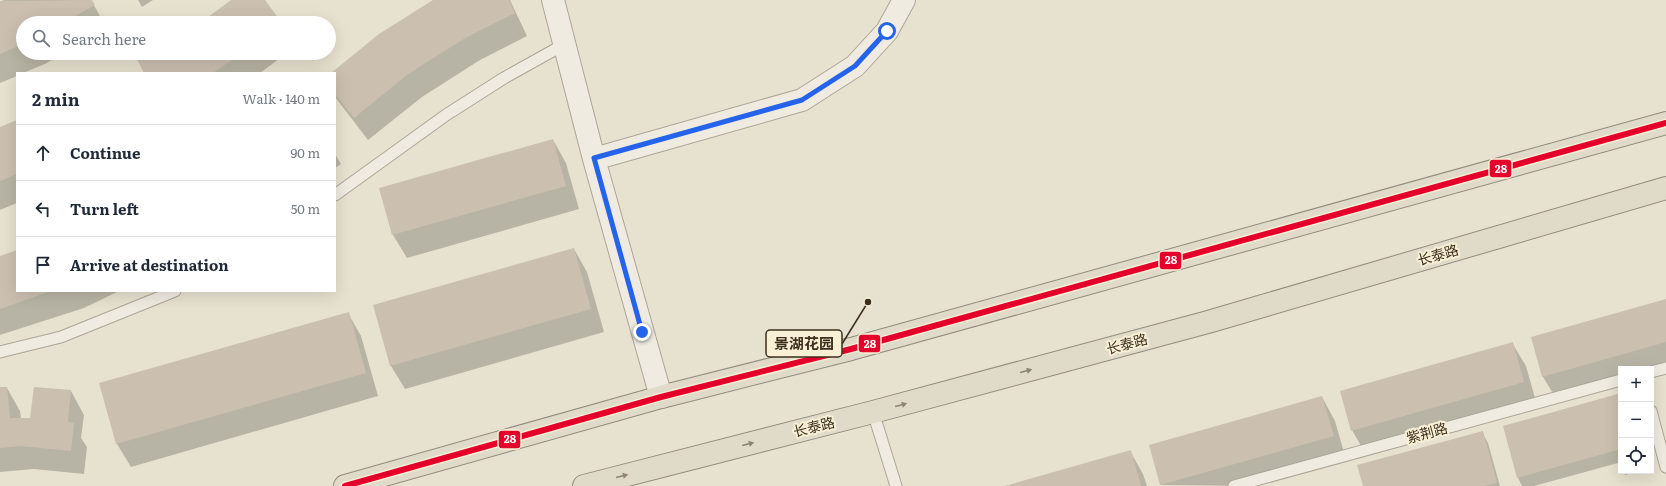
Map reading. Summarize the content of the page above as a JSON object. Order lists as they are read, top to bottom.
{
  "streets": {
    "highway": ["长泰路"],
    "lane": ["紫荆路"]
  },
  "places": ["景湖花园"],
  "lines": ["transit line 28"],
  "page": {
    "search": "Search here",
    "heading": ["2 min", "Walk · 140 m"],
    "list": [
      ["Continue", "90 m"],
      ["Turn left", "50 m"],
      "Arrive at destination"
    ],
    "map_buttons": ["+", "−"]
  }
}
